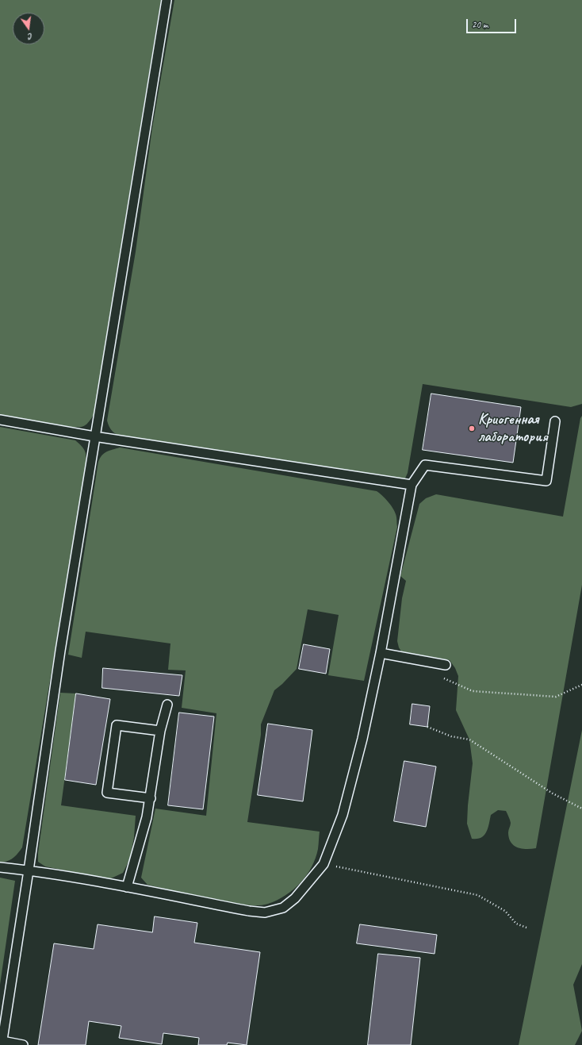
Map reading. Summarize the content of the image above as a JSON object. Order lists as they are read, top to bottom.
{
  "places": ["Криогенная лаборатория"],
  "scale_bar": "20 m",
  "north": "bottom"
}
